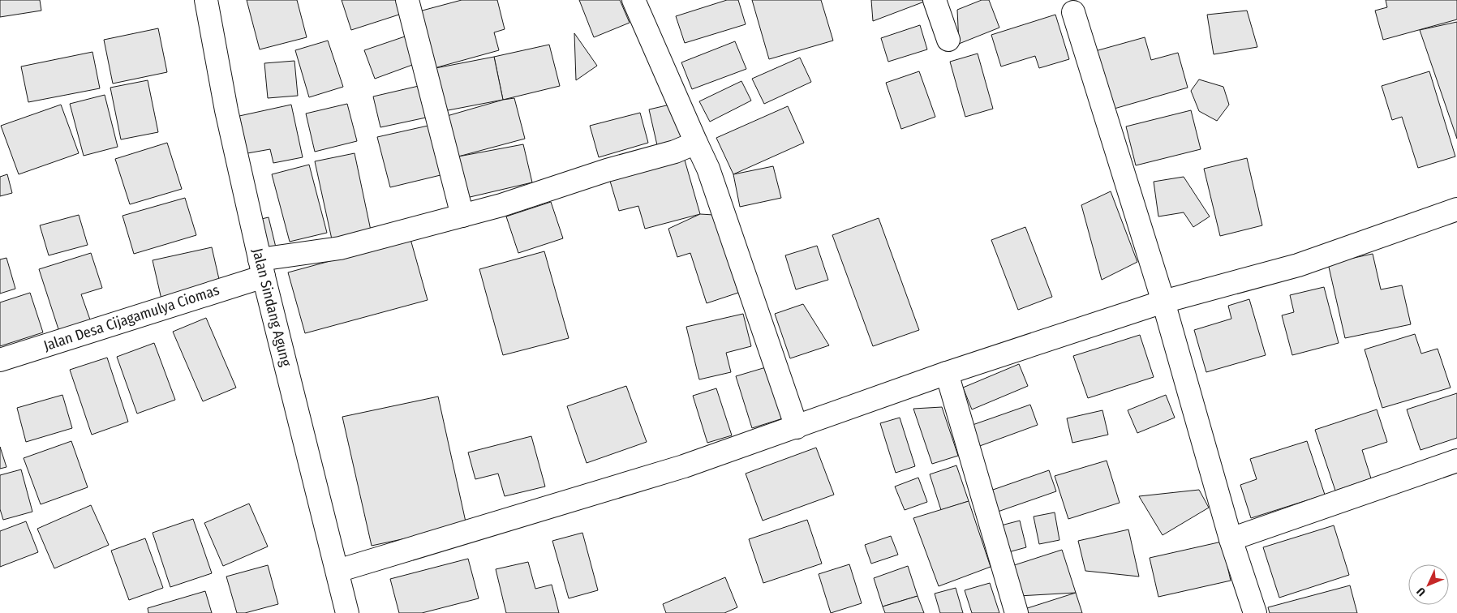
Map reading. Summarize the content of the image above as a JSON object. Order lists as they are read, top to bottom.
{
  "streets": {
    "street": ["Jalan Sindang Agung", "Jalan Desa Cijagamulya Ciomas"]
  },
  "crossings": [
    ["Jalan Sindang Agung", "Jalan Desa Cijagamulya Ciomas"]
  ],
  "north": "bottom left"
}
